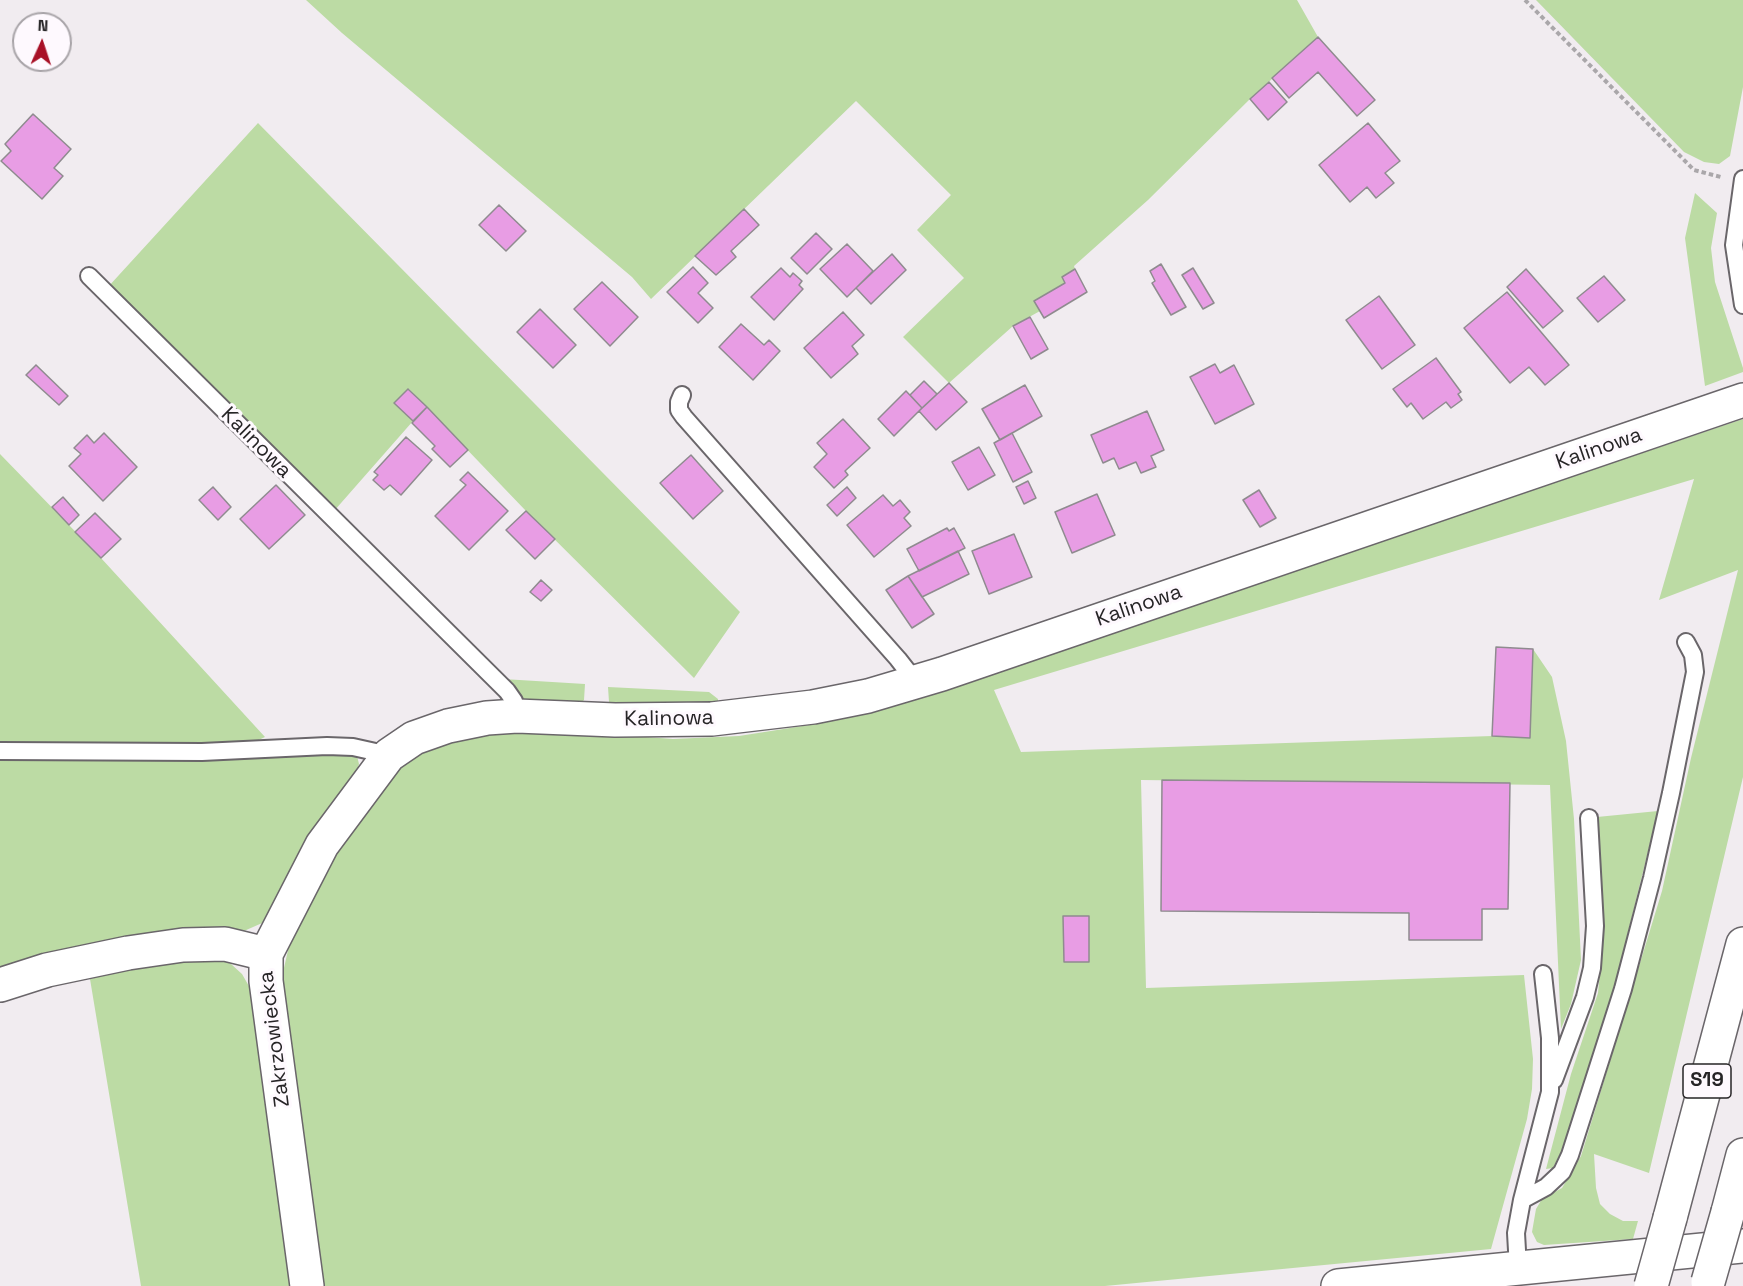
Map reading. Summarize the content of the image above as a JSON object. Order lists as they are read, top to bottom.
{
  "streets": {
    "main road": ["Kalinowa", "Zakrzowiecka", "S19"]
  },
  "crossings": [
    ["Kalinowa", "Zakrzowiecka"]
  ],
  "north": "top"
}
